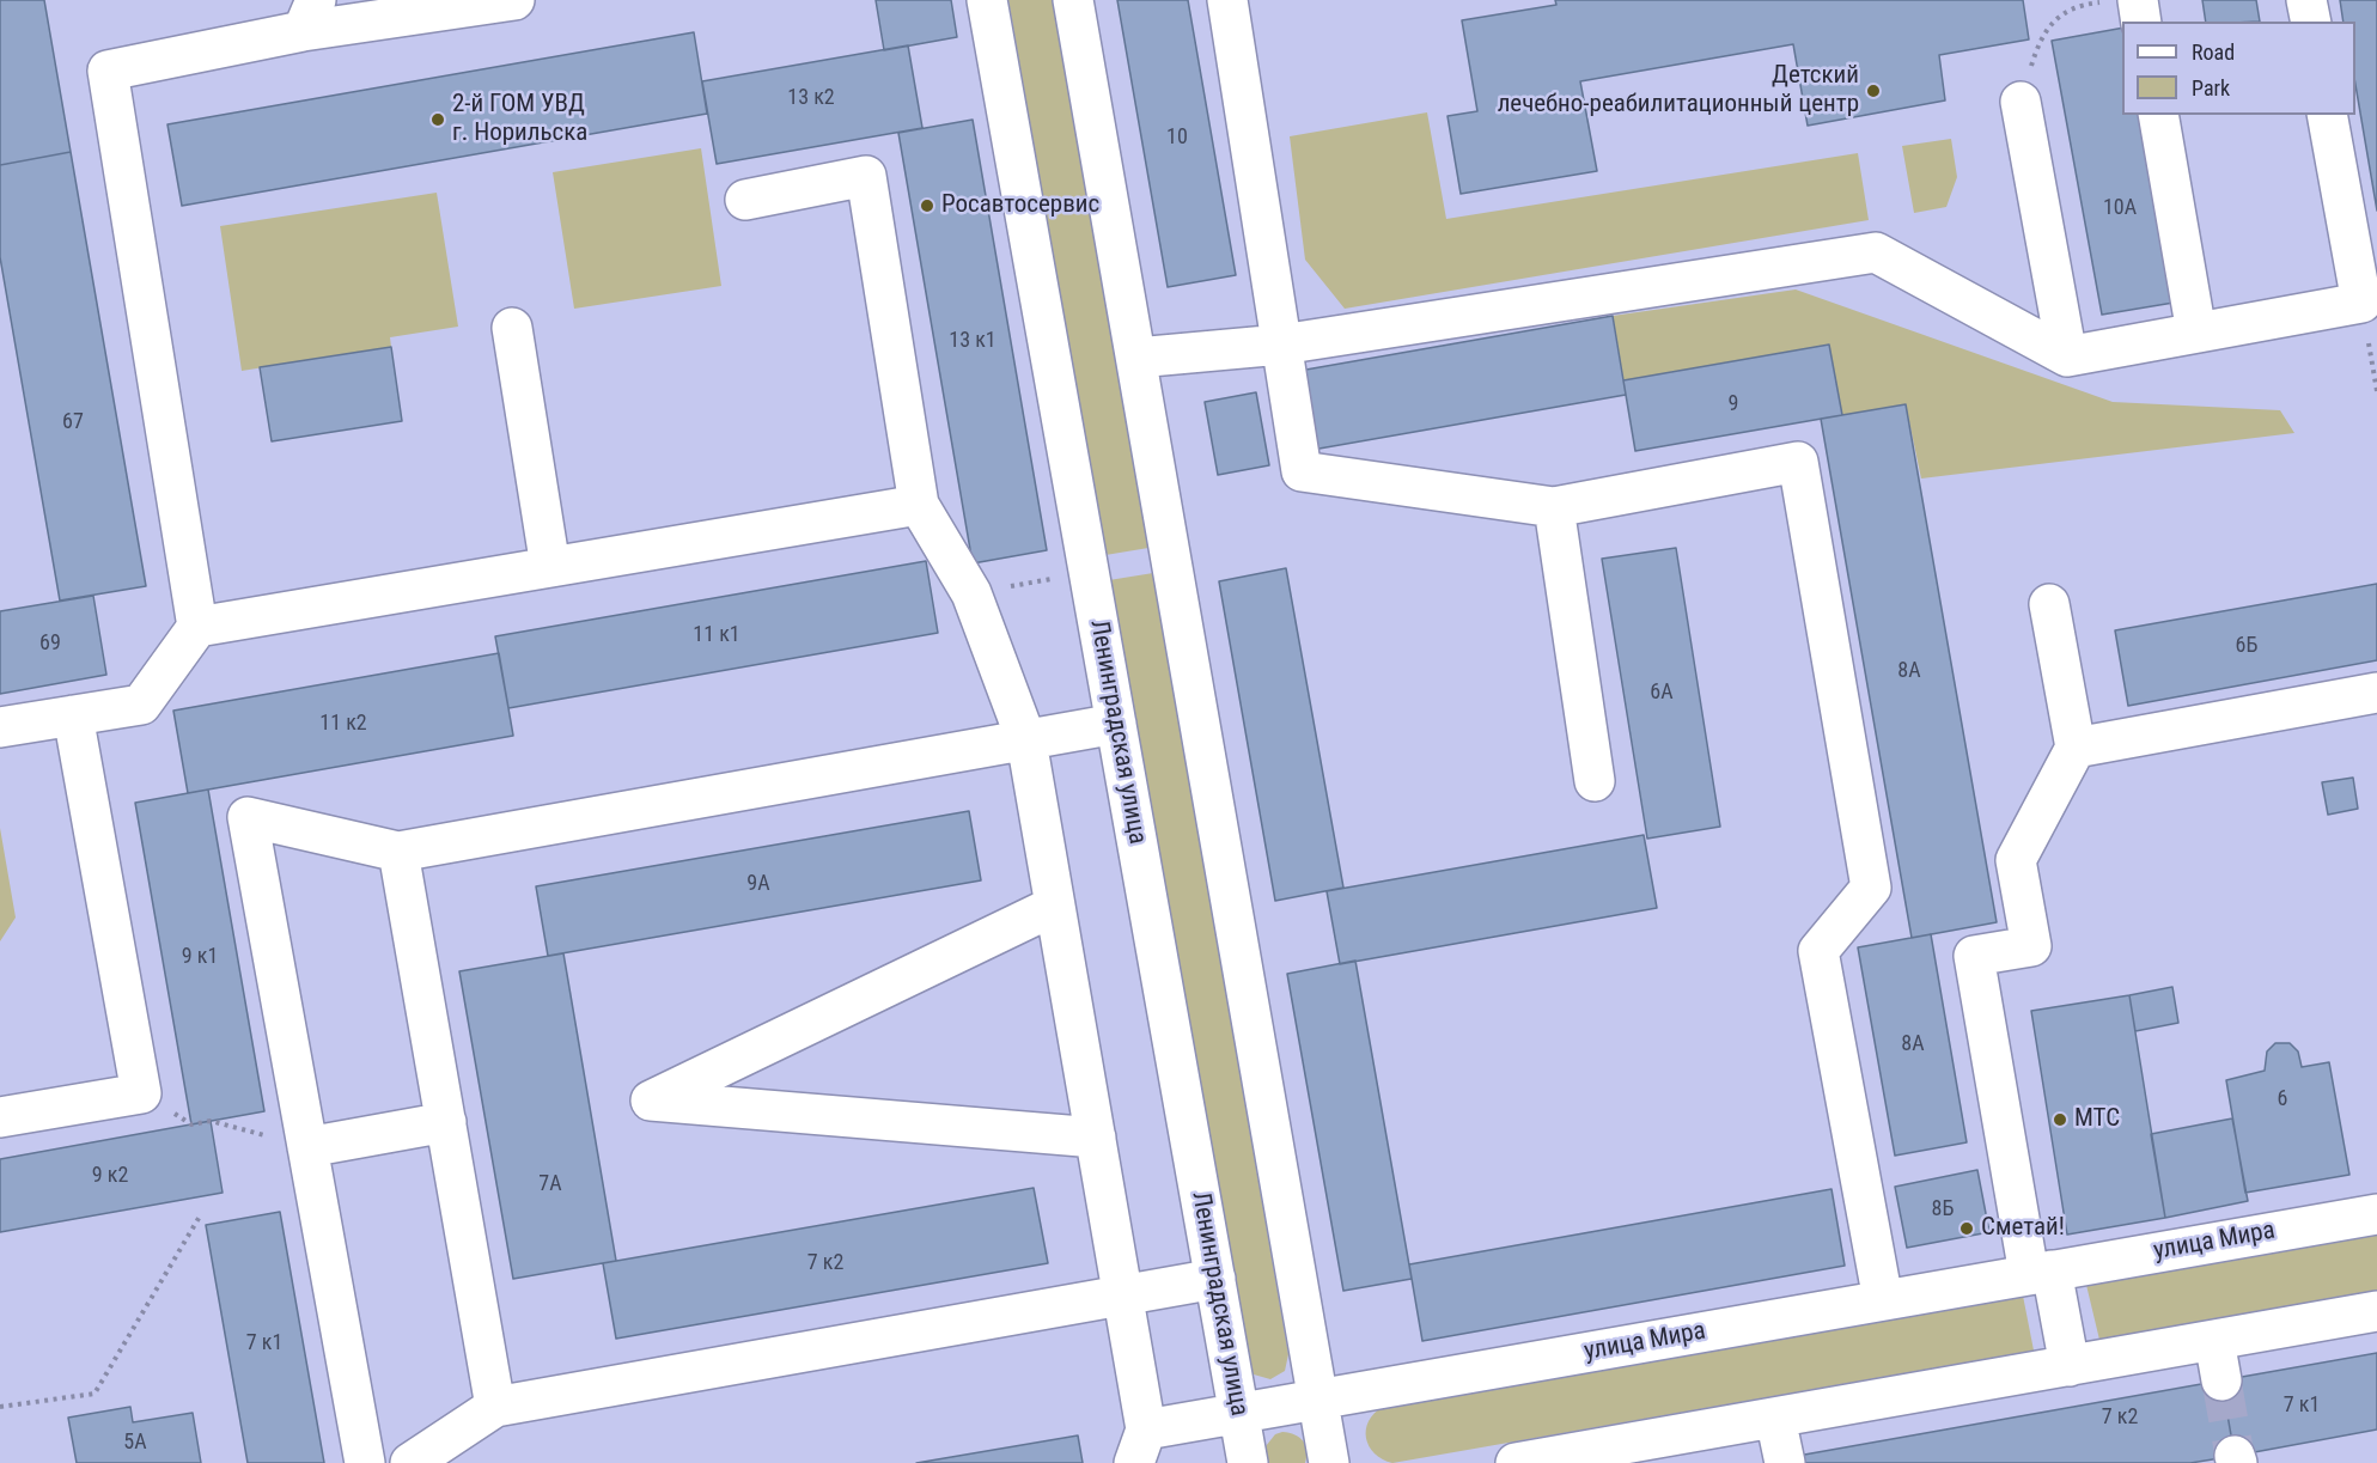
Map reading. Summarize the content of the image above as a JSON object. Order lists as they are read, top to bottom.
{
  "streets": {
    "street": ["Ленинградская улица", "улица Мира"]
  },
  "crossings": [
    ["Ленинградская улица", "улица Мира"]
  ],
  "places": [
    "Детский лечебно-реабилитационный центр",
    "2-й ГОМ УВД г. Норильска",
    "Росавтосервис",
    "МТС",
    "Сметай!"
  ],
  "house_numbers": [
    "13 к2",
    "10",
    "10А",
    "13 к1",
    "9",
    "67",
    "11 к1",
    "69",
    "6Б",
    "8А",
    "6А",
    "11 к2",
    "9А",
    "9 к1",
    "8А",
    "6",
    "9 к2",
    "7А",
    "8Б",
    "7 к2",
    "7 к1",
    "7 к1",
    "7 к2",
    "5А"
  ],
  "legend": ["Road", "Park"]
}
